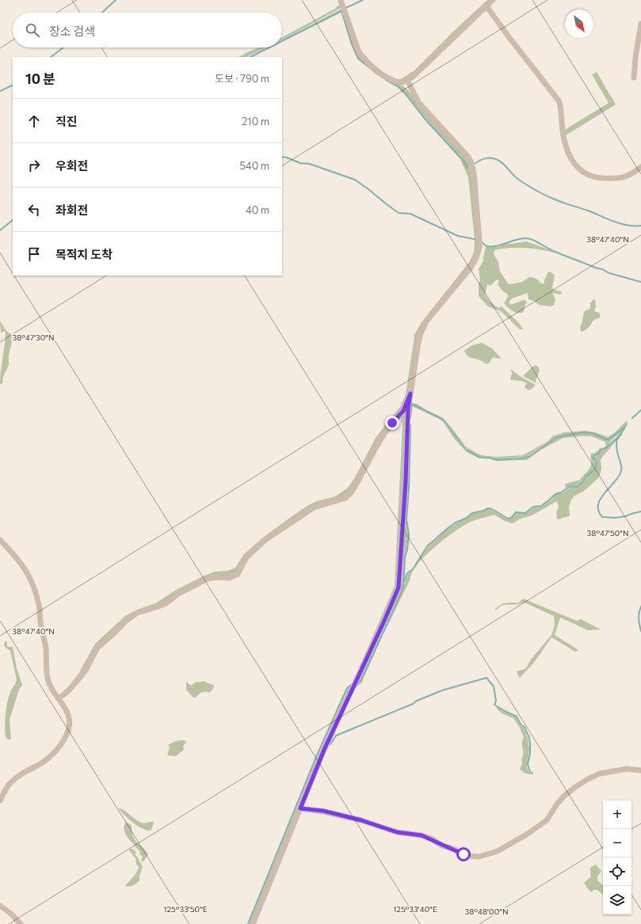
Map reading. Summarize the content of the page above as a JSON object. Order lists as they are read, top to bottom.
{
  "north": "bottom right",
  "page": {
    "search": "장소 검색",
    "heading": ["10 분", "도보 · 790 m"],
    "list": [
      ["직진", "210 m"],
      ["우회전", "540 m"],
      ["좌회전", "40 m"],
      "목적지 도착"
    ],
    "map_buttons": ["+", "−"]
  },
  "coordinates": [
    "38°47'40\"N",
    "38°47'30\"N",
    "38°47'50\"N",
    "125°33'50\"E",
    "125°33'40\"E",
    "38°48'00\"N"
  ]
}
